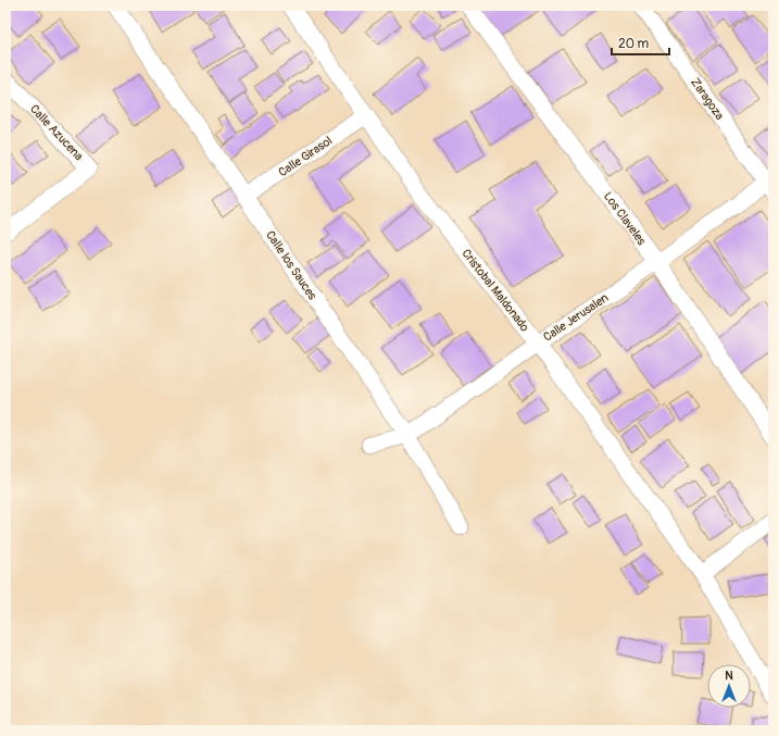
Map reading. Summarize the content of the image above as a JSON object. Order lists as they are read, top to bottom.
{
  "streets": {
    "street": [
      "Zaragoza",
      "Calle Azucena",
      "Calle Girasol",
      "Los Claveles",
      "Calle los Sauces",
      "Cristobal Maldonado",
      "Calle Jerusalen"
    ]
  },
  "crossings": [
    ["Zaragoza", "Calle Jerusalen"],
    ["Calle Girasol", "Calle los Sauces"],
    ["Calle Girasol", "Cristobal Maldonado"],
    ["Los Claveles", "Calle Jerusalen"],
    ["Calle los Sauces", "Calle Jerusalen"],
    ["Cristobal Maldonado", "Calle Jerusalen"]
  ],
  "scale_bar": "20 m",
  "north": "top"
}
